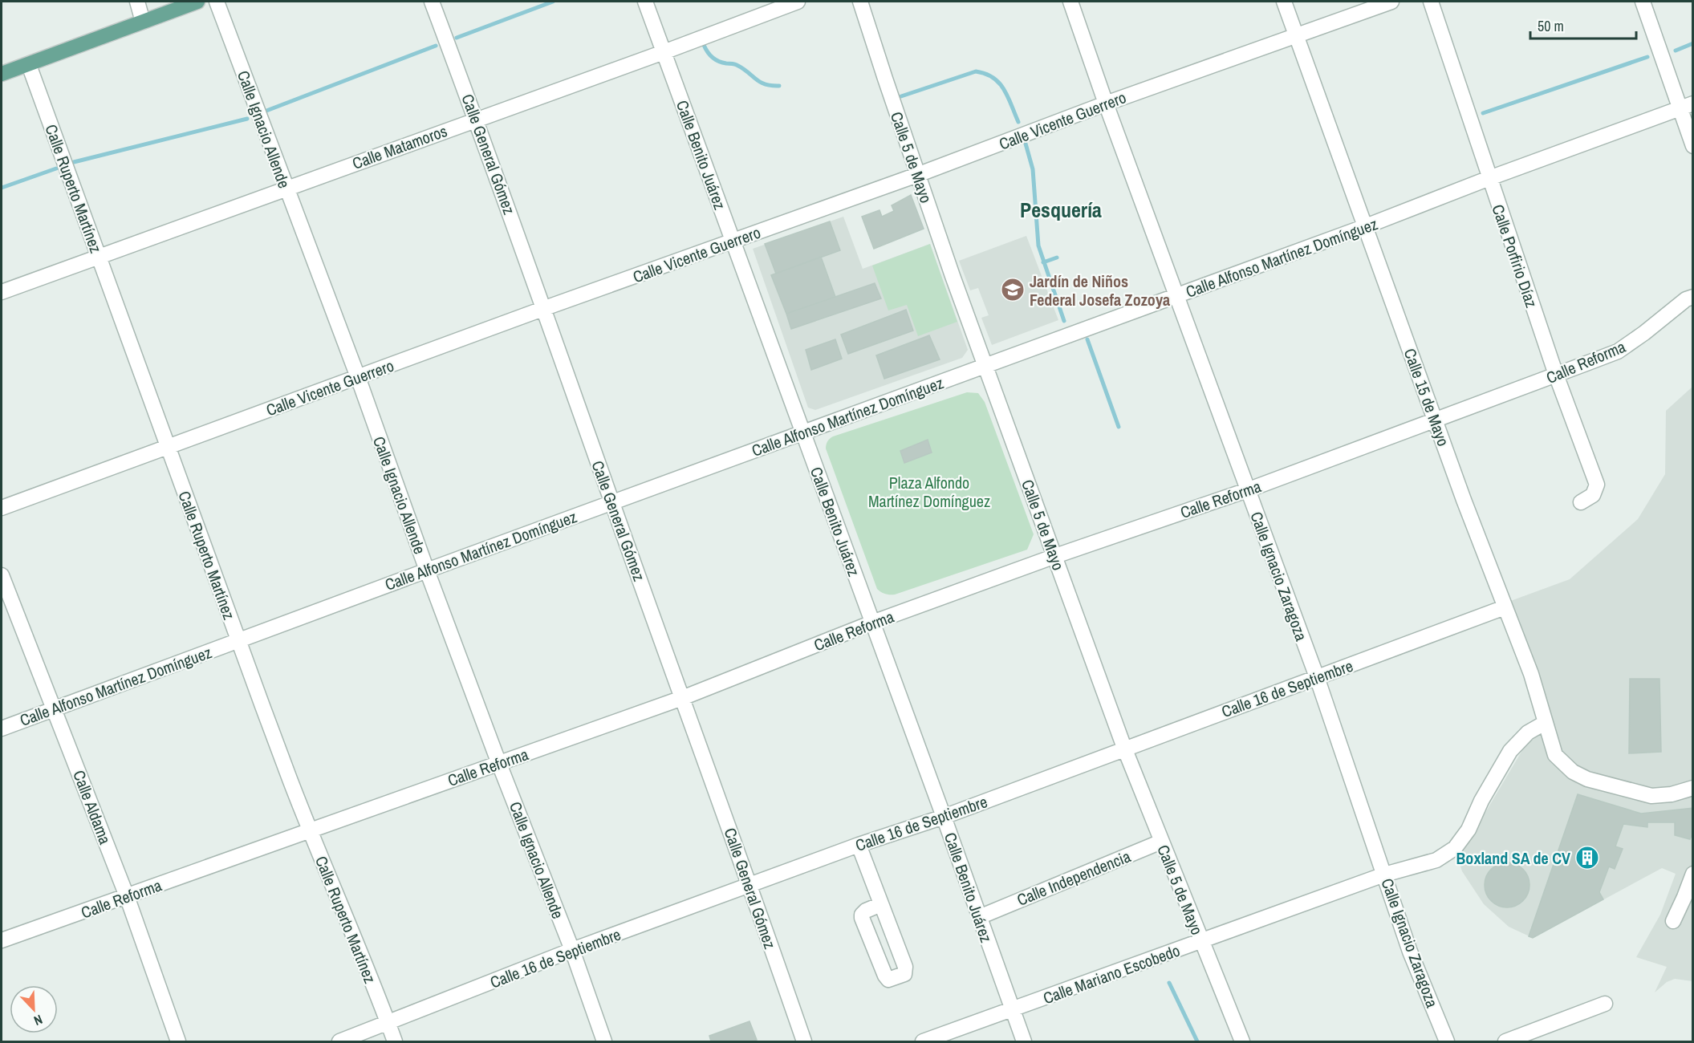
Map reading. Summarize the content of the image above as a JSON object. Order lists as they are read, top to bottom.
{
  "streets": {
    "street": [
      "Calle Vicente Guerrero",
      "Calle Ignacio Allende",
      "Calle Matamoros",
      "Calle General Gómez",
      "Calle Benito Juárez",
      "Calle 5 de Mayo",
      "Calle Ruperto Martínez",
      "Calle Porfirio Díaz",
      "Calle Alfonso Martínez Domínguez",
      "Calle Reforma",
      "Calle 15 de Mayo",
      "Calle Ignacio Zaragoza",
      "Calle 16 de Septiembre",
      "Calle Aldama",
      "Calle Independencia",
      "Calle Mariano Escobedo"
    ]
  },
  "crossings": [
    ["Calle Vicente Guerrero", "Calle Ignacio Allende"],
    ["Calle Vicente Guerrero", "Calle General Gómez"],
    ["Calle Vicente Guerrero", "Calle Benito Juárez"],
    ["Calle Vicente Guerrero", "Calle 5 de Mayo"],
    ["Calle Vicente Guerrero", "Calle Ruperto Martínez"],
    ["Calle Vicente Guerrero", "Calle 15 de Mayo"],
    ["Calle Vicente Guerrero", "Calle Ignacio Zaragoza"],
    ["Calle Ignacio Allende", "Calle Matamoros"],
    ["Calle Ignacio Allende", "Calle Alfonso Martínez Domínguez"],
    ["Calle Ignacio Allende", "Calle Reforma"],
    ["Calle Ignacio Allende", "Calle 16 de Septiembre"],
    ["Calle Matamoros", "Calle General Gómez"],
    ["Calle Matamoros", "Calle Benito Juárez"],
    ["Calle Matamoros", "Calle Ruperto Martínez"],
    ["Calle General Gómez", "Calle Alfonso Martínez Domínguez"],
    ["Calle General Gómez", "Calle Reforma"],
    ["Calle General Gómez", "Calle 16 de Septiembre"],
    ["Calle Benito Juárez", "Calle Alfonso Martínez Domínguez"],
    ["Calle Benito Juárez", "Calle Reforma"],
    ["Calle Benito Juárez", "Calle 16 de Septiembre"],
    ["Calle Benito Juárez", "Calle Mariano Escobedo"],
    ["Calle 5 de Mayo", "Calle Alfonso Martínez Domínguez"],
    ["Calle 5 de Mayo", "Calle Reforma"],
    ["Calle 5 de Mayo", "Calle 16 de Septiembre"],
    ["Calle 5 de Mayo", "Calle Independencia"],
    ["Calle 5 de Mayo", "Calle Mariano Escobedo"],
    ["Calle Ruperto Martínez", "Calle Alfonso Martínez Domínguez"],
    ["Calle Ruperto Martínez", "Calle Reforma"],
    ["Calle Ruperto Martínez", "Calle 16 de Septiembre"],
    ["Calle Porfirio Díaz", "Calle Alfonso Martínez Domínguez"],
    ["Calle Porfirio Díaz", "Calle Reforma"],
    ["Calle Alfonso Martínez Domínguez", "Calle 15 de Mayo"],
    ["Calle Alfonso Martínez Domínguez", "Calle Ignacio Zaragoza"],
    ["Calle Alfonso Martínez Domínguez", "Calle Aldama"],
    ["Calle Reforma", "Calle 15 de Mayo"],
    ["Calle Reforma", "Calle Ignacio Zaragoza"],
    ["Calle Reforma", "Calle Aldama"],
    ["Calle 15 de Mayo", "Calle 16 de Septiembre"],
    ["Calle 15 de Mayo", "Calle Mariano Escobedo"],
    ["Calle Ignacio Zaragoza", "Calle 16 de Septiembre"],
    ["Calle Ignacio Zaragoza", "Calle Mariano Escobedo"]
  ],
  "districts": ["Pesquería"],
  "parks": ["Plaza Alfondo Martínez Domínguez"],
  "places": {
    "school or university": ["Jardín de Niños Federal Josefa Zozoya"],
    "building": ["Boxland SA de CV"]
  },
  "scale_bar": "50 m",
  "north": "bottom right"
}
